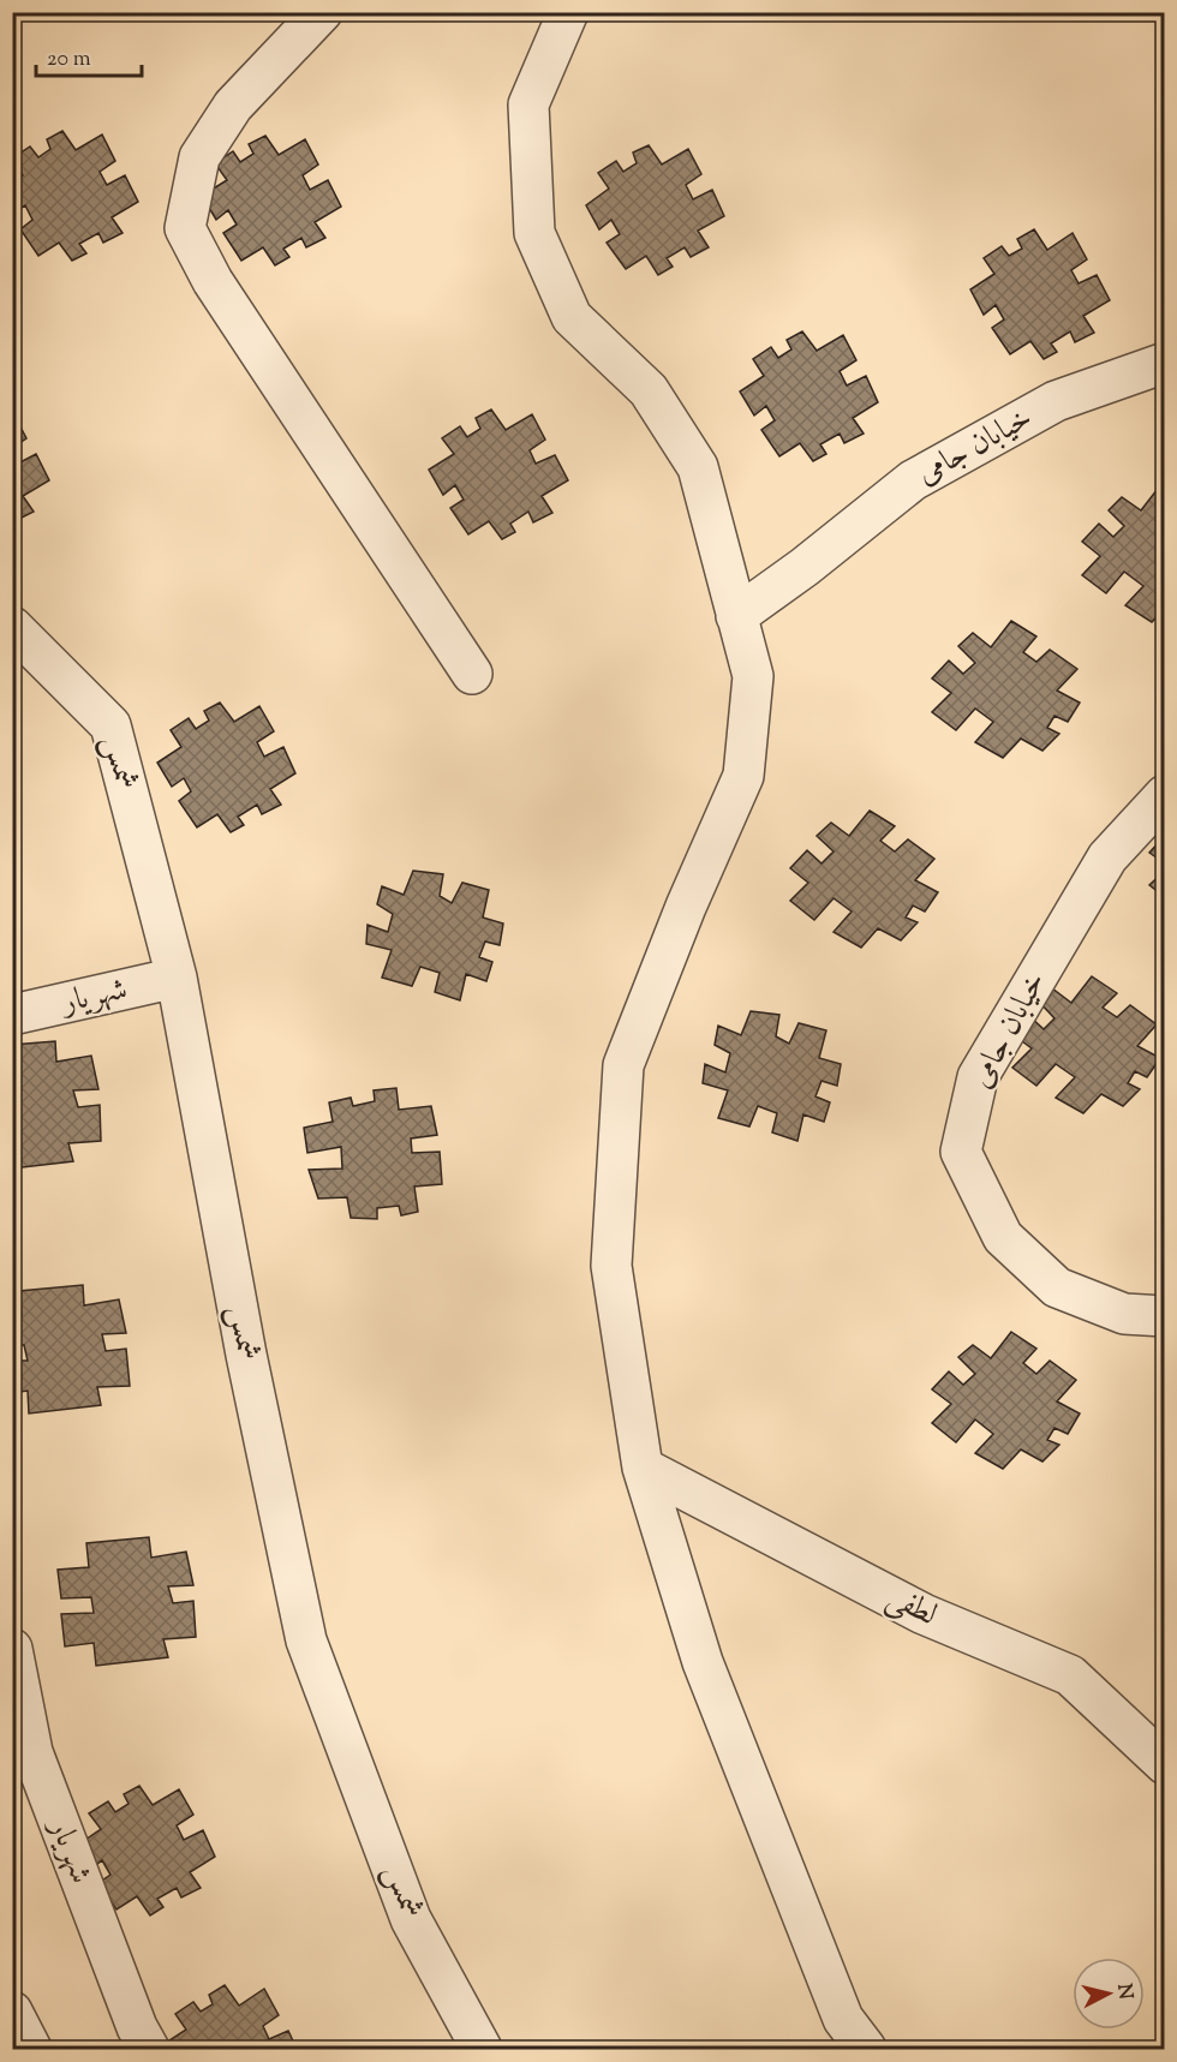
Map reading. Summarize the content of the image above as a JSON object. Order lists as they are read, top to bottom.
{
  "streets": {
    "street": [
      "خیابان جامی",
      "شمس",
      "شهریار",
      "لطفی"
    ]
  },
  "crossings": [
    ["شمس", "شهریار"]
  ],
  "scale_bar": "20 m",
  "north": "right"
}
